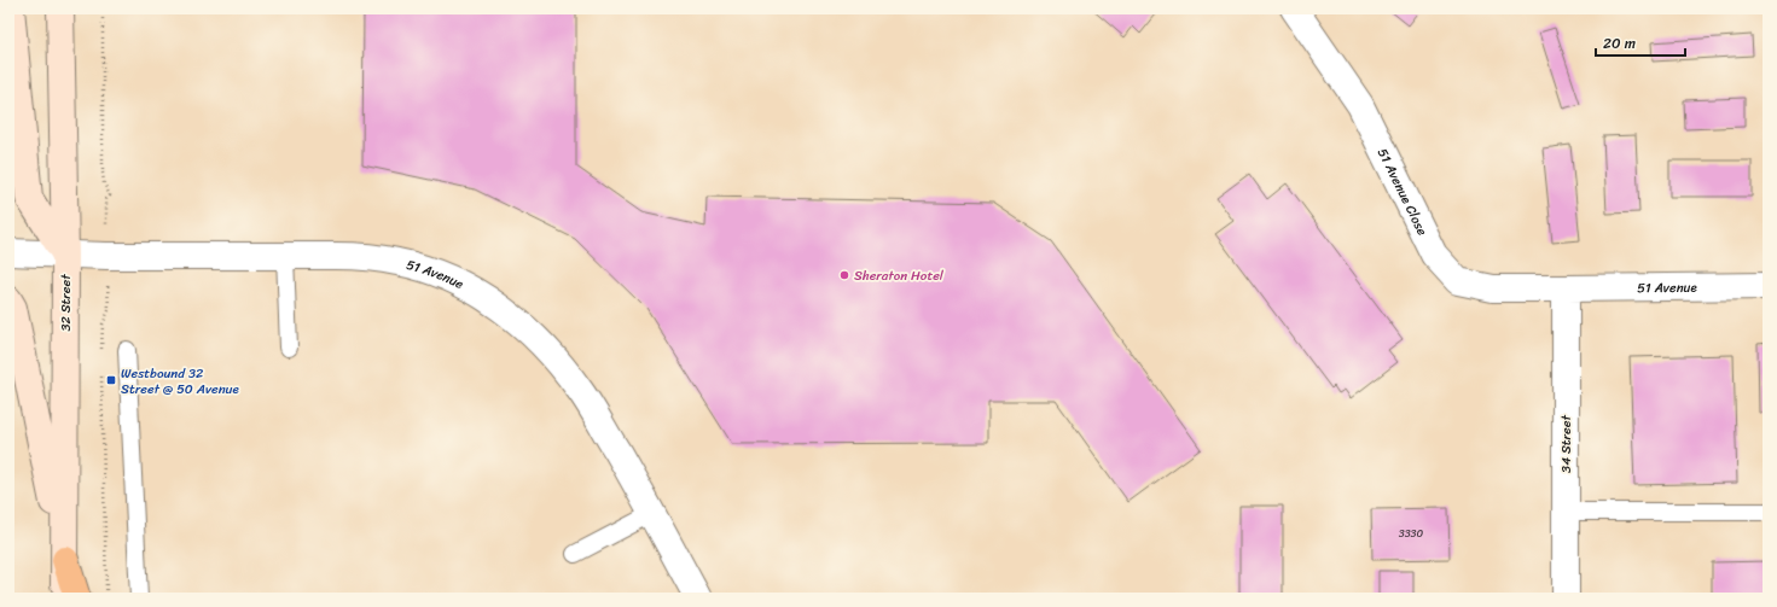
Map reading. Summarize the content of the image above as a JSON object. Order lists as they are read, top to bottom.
{
  "streets": {
    "main road": ["32 Street"],
    "street": ["51 Avenue Close", "51 Avenue", "34 Street"]
  },
  "crossings": [
    ["51 Avenue Close", "51 Avenue"],
    ["51 Avenue Close", "34 Street"],
    ["51 Avenue", "32 Street"],
    ["51 Avenue", "34 Street"]
  ],
  "places": {
    "other": ["Sheraton Hotel"],
    "transit": ["Westbound 32 Street @ 50 Avenue"]
  },
  "house_numbers": ["3330"],
  "scale_bar": "20 m"
}
